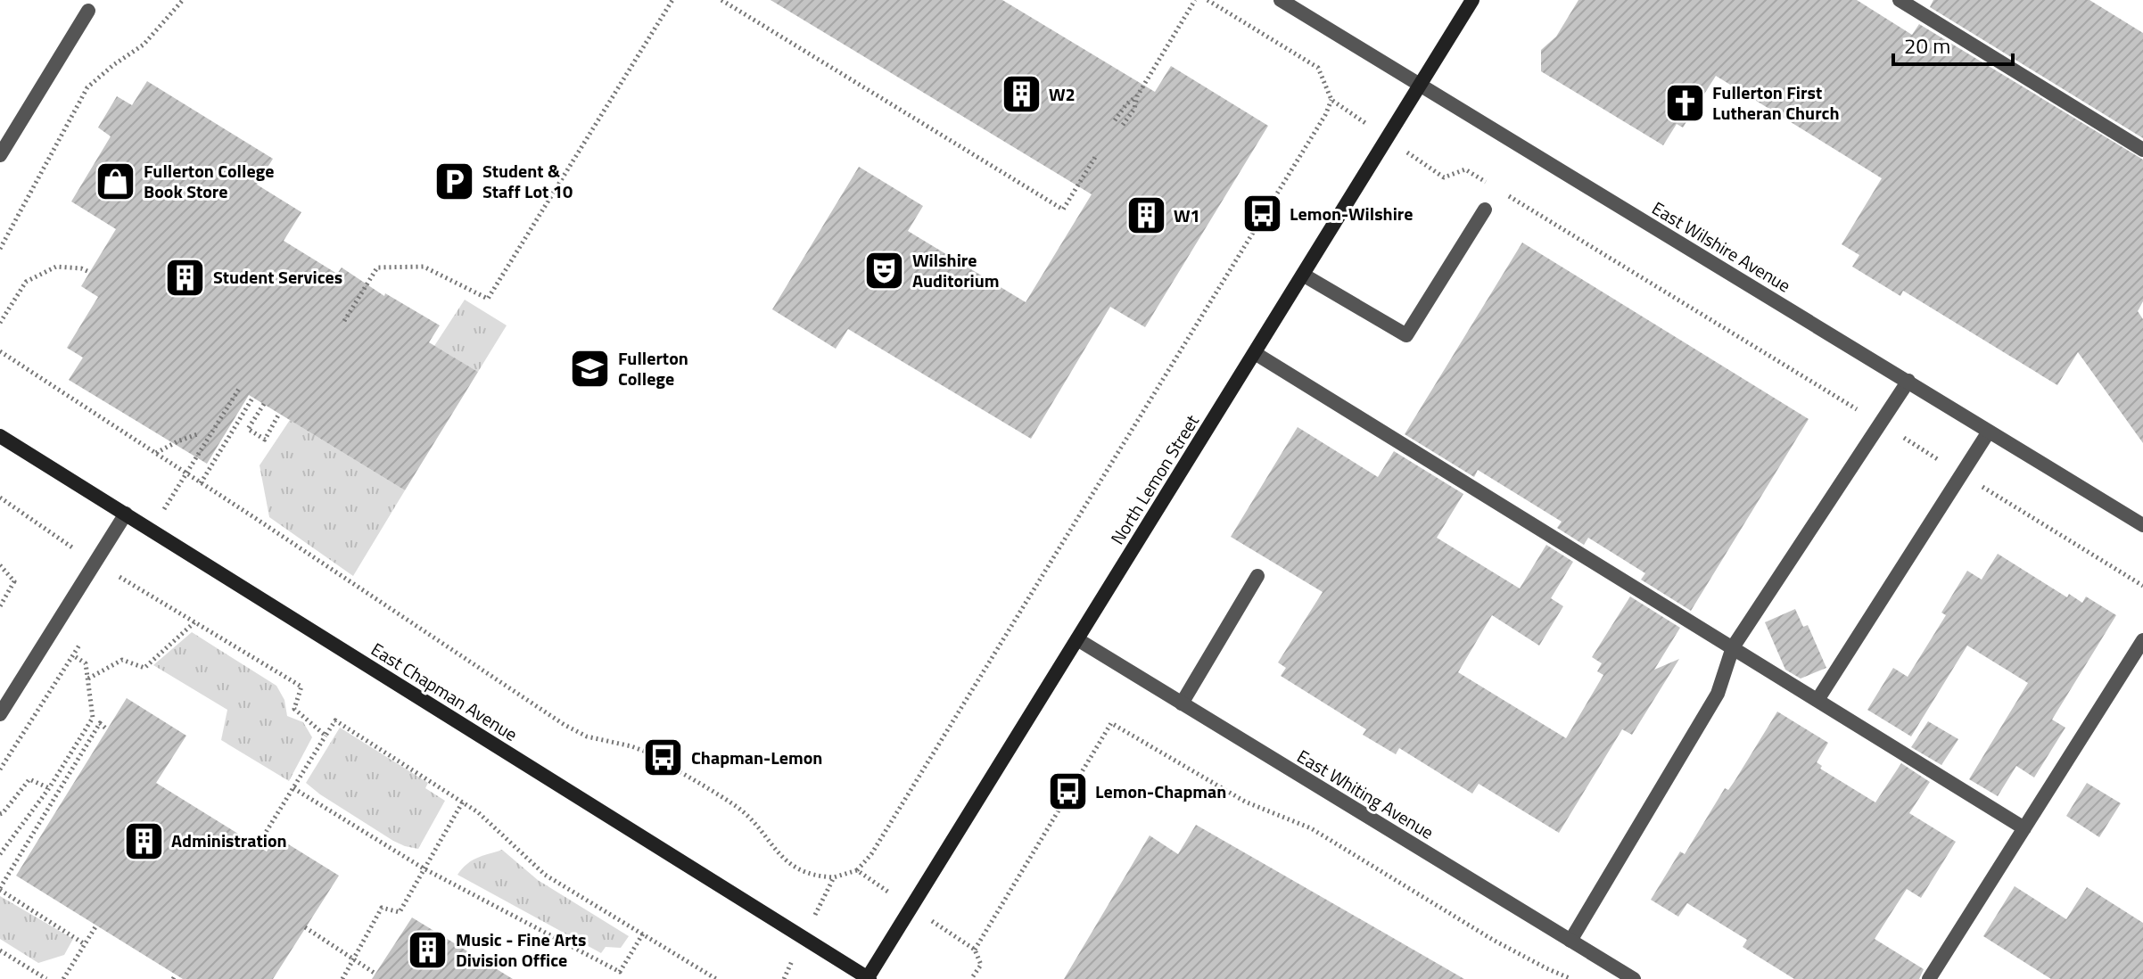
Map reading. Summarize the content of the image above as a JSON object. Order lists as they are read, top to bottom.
{
  "streets": {
    "street": [
      "East Wilshire Avenue",
      "North Lemon Street",
      "East Chapman Avenue",
      "East Whiting Avenue"
    ]
  },
  "crossings": [
    ["East Wilshire Avenue", "North Lemon Street"],
    ["North Lemon Street", "East Chapman Avenue"],
    ["North Lemon Street", "East Whiting Avenue"]
  ],
  "places": {
    "building": [
      "W2",
      "W1",
      "Student Services",
      "Administration",
      "Music - Fine Arts Division Office"
    ],
    "church": ["Fullerton First Lutheran Church"],
    "shop": ["Fullerton College Book Store"],
    "parking": ["Student & Staff Lot 10"],
    "bus stop": ["Lemon-Wilshire", "Chapman-Lemon", "Lemon-Chapman"],
    "theatre": ["Wilshire Auditorium"],
    "school or university": ["Fullerton College"]
  },
  "scale_bar": "20 m"
}
